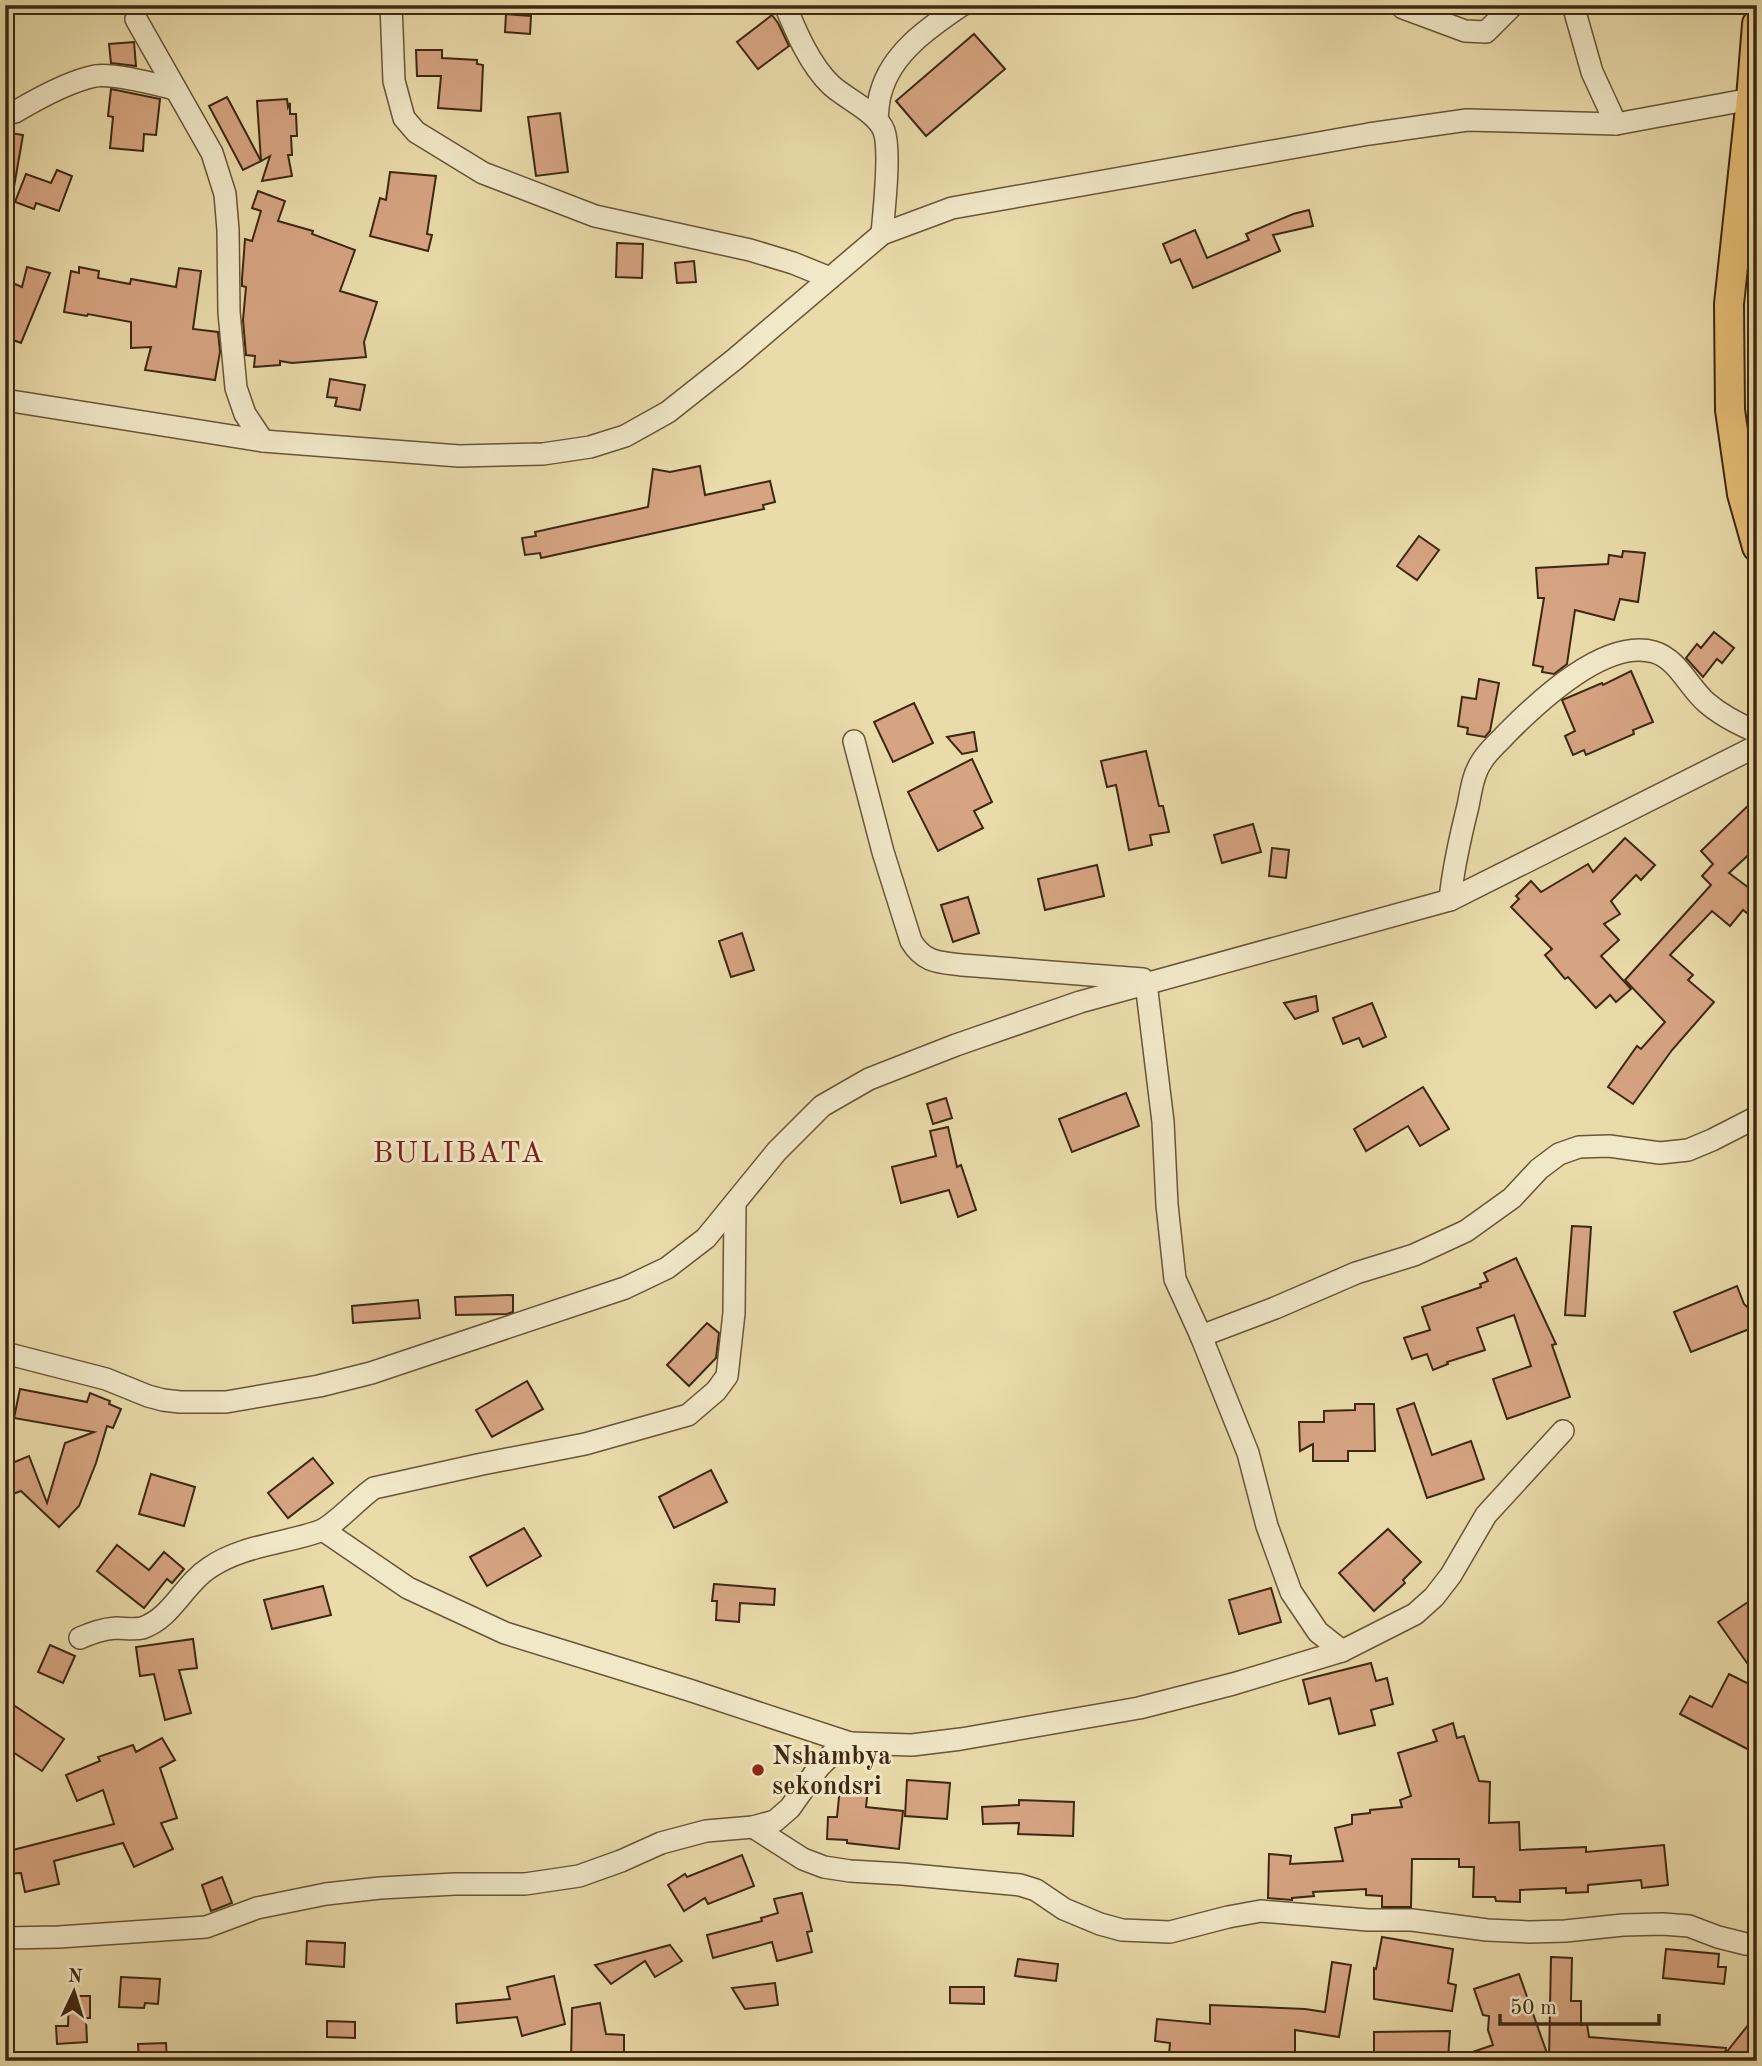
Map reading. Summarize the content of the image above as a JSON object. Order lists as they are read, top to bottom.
{
  "districts": ["BULIBATA"],
  "places": ["Nshambya sekondsri"],
  "scale_bar": "50 m",
  "north": "top"
}
